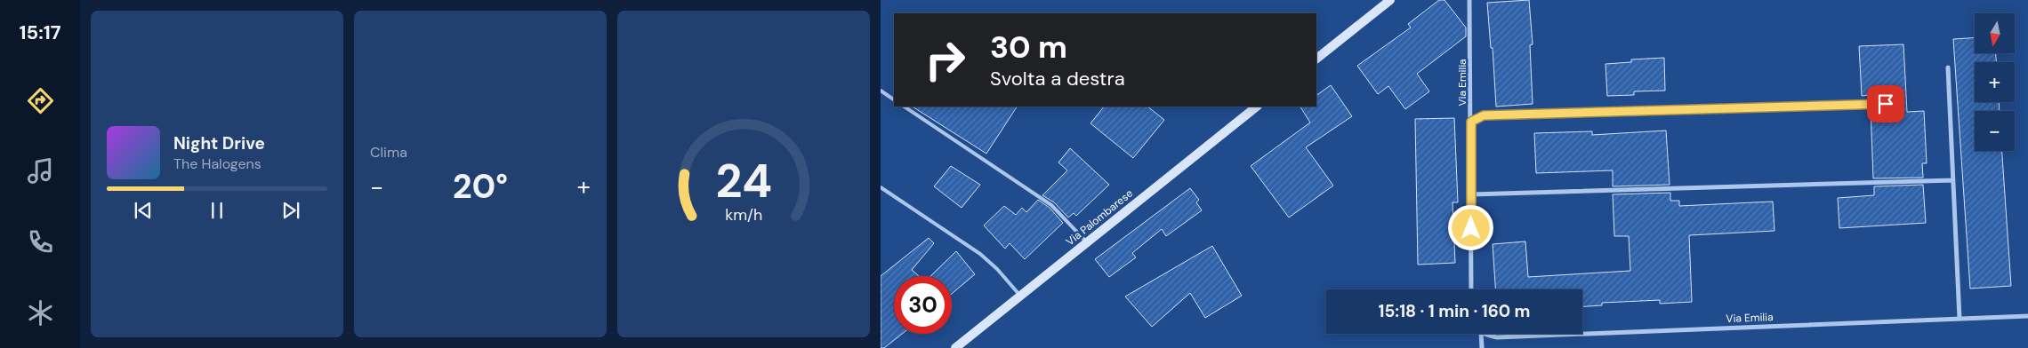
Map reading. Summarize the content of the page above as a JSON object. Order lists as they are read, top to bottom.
{
  "streets": {
    "main road": ["Via Palombarese"],
    "street": ["Via Emilia"]
  },
  "north": "bottom",
  "page": {
    "tabs": "15:17",
    "tile": "Clima",
    "map_buttons": ["+", "−"],
    "turn": ["30 m", "Svolta a destra"],
    "song": ["Night Drive", "The Halogens"],
    "heat": ["−", "20°", "+"],
    "limit": "30",
    "trip": "15:18 · 1 min · 160 m",
    "gauge": ["24", "km/h"]
  }
}
